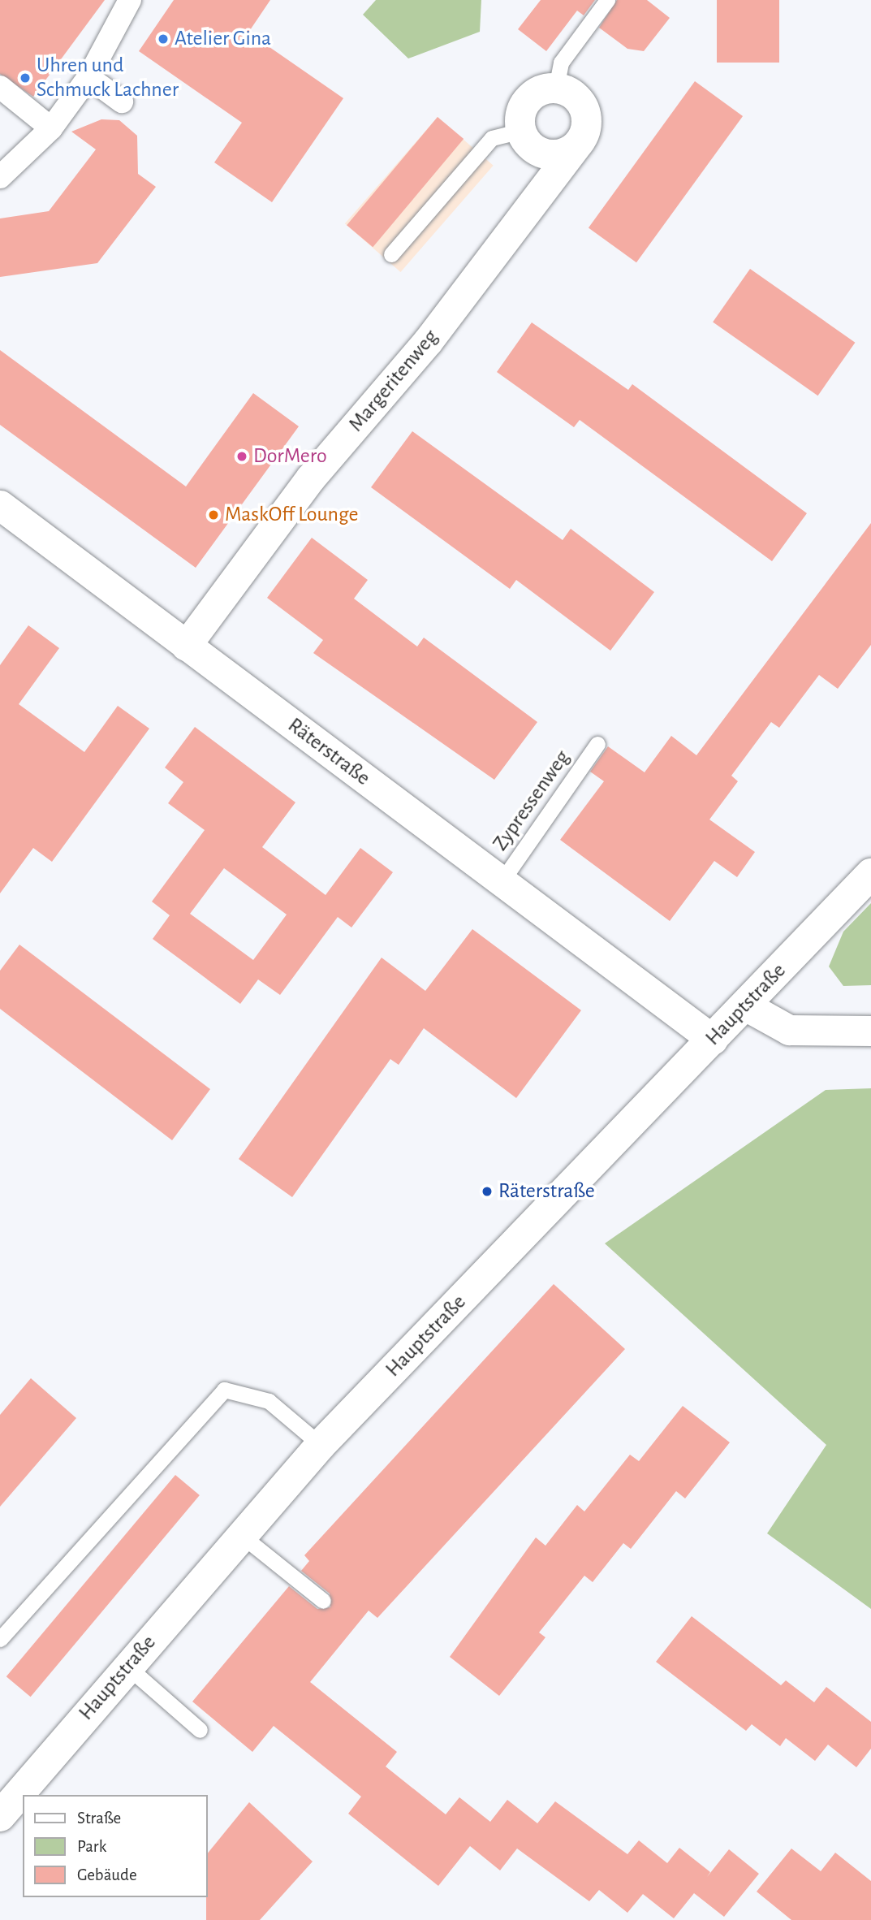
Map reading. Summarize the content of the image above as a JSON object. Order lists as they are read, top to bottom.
{
  "streets": {
    "street": ["Margeritenweg", "Räterstraße", "Hauptstraße"],
    "lane": ["Zypressenweg"]
  },
  "crossings": [
    ["Margeritenweg", "Räterstraße"],
    ["Räterstraße", "Zypressenweg"],
    ["Räterstraße", "Hauptstraße"]
  ],
  "places": [
    "Atelier Gina",
    "Uhren und Schmuck Lachner",
    "DorMero",
    "MaskOff Lounge",
    "Räterstraße"
  ],
  "legend": ["Straße", "Park", "Gebäude"]
}
